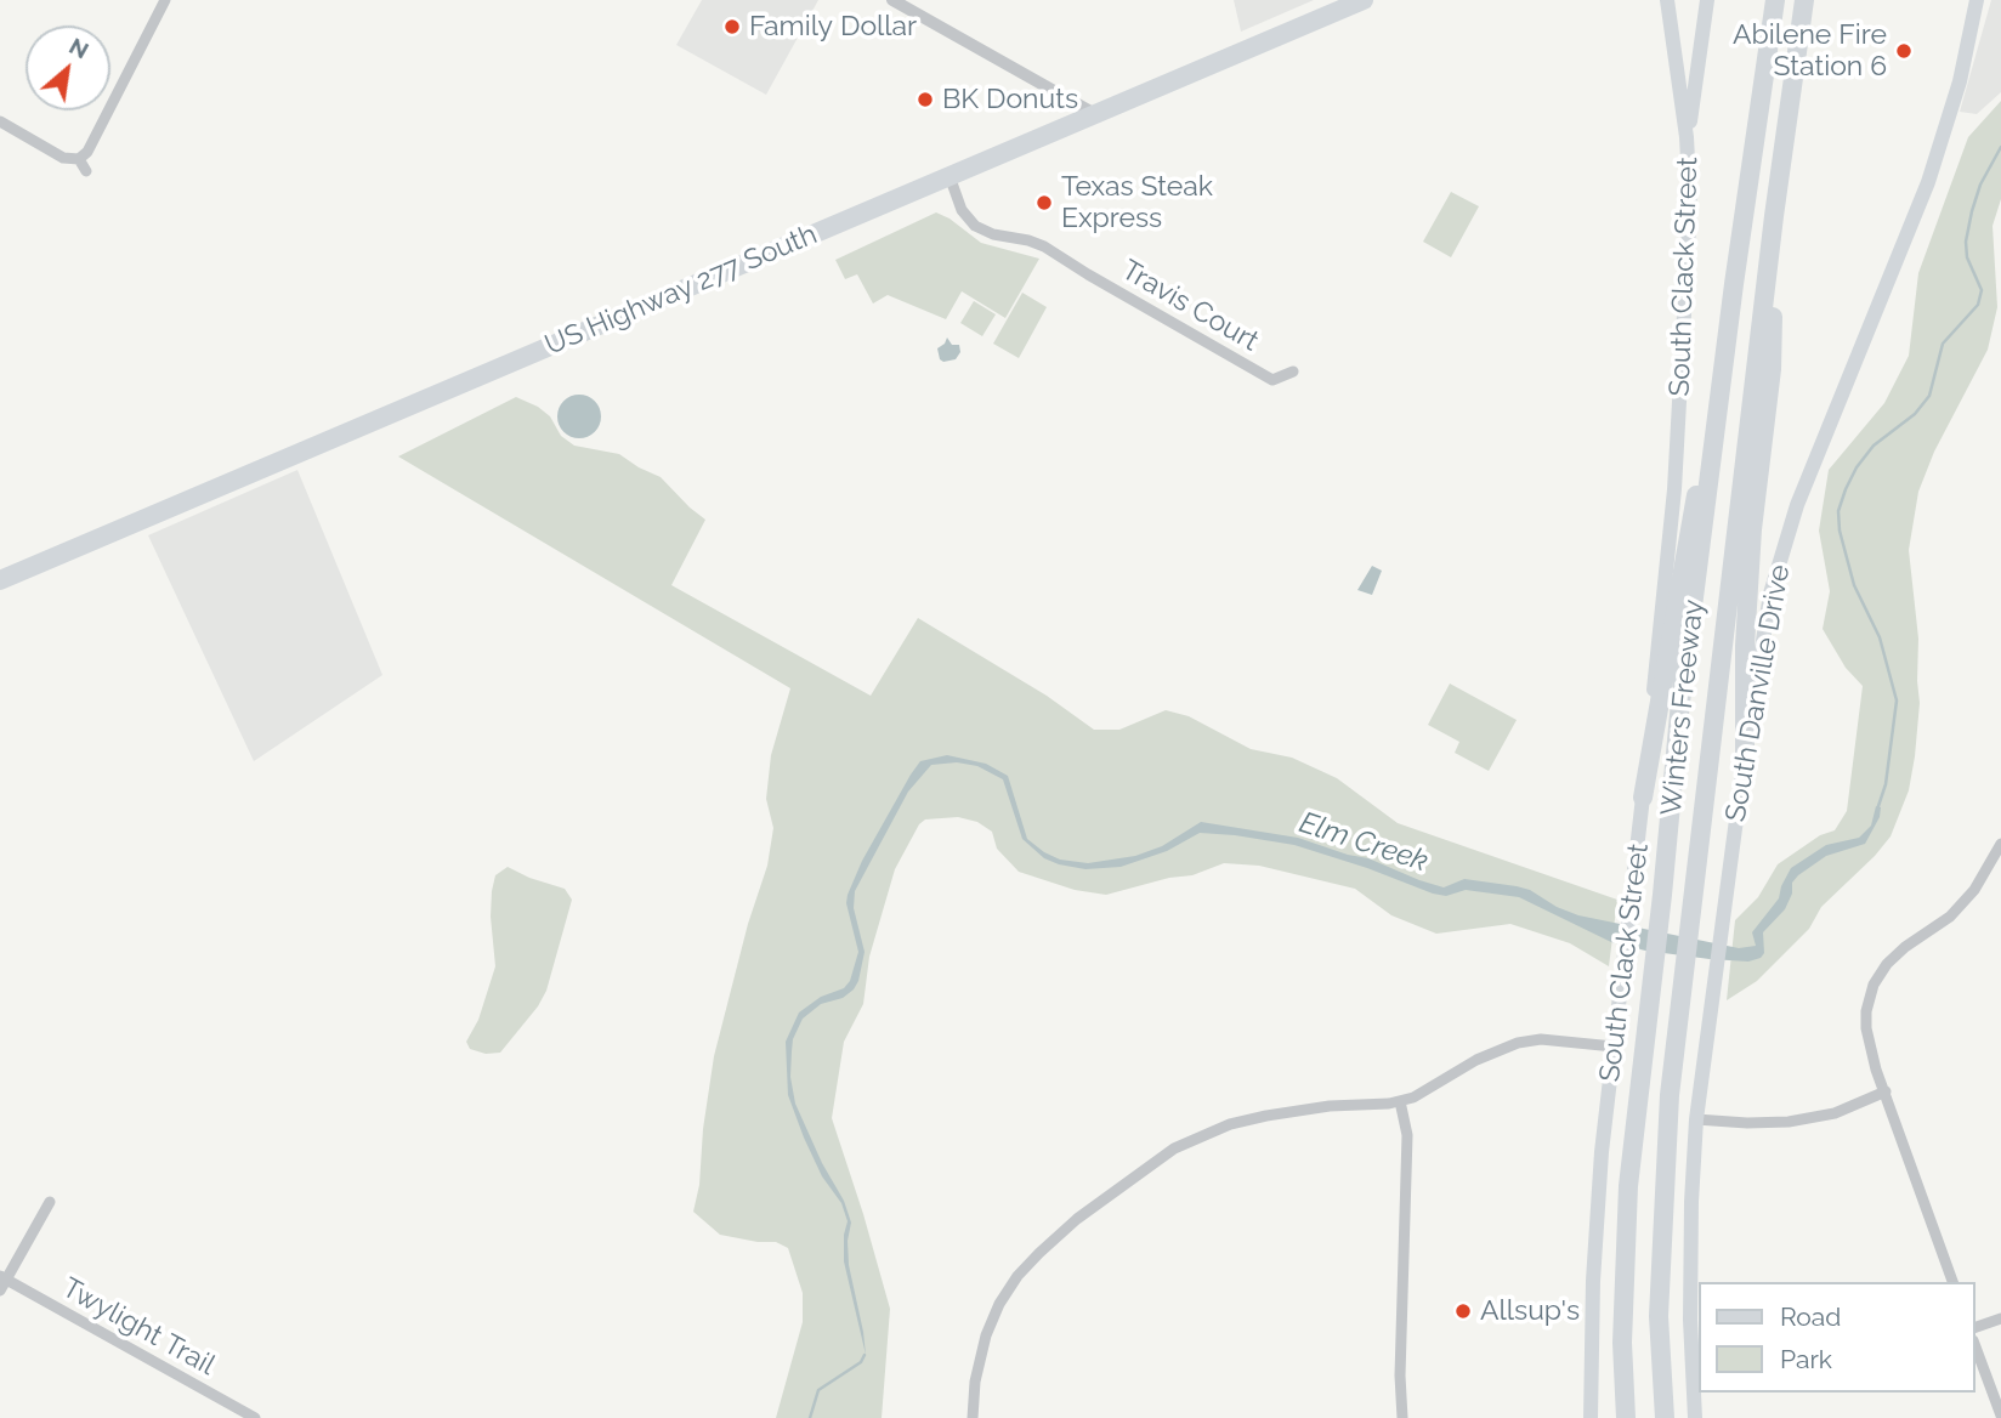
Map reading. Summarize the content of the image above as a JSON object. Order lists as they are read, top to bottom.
{
  "streets": {
    "highway": ["US Highway 277 South", "Winters Freeway"],
    "main road": ["South Clack Street", "South Danville Drive"],
    "street": ["Travis Court", "Twylight Trail"]
  },
  "crossings": [
    ["US Highway 277 South", "Travis Court"]
  ],
  "water": ["Elm Creek"],
  "places": [
    "Family Dollar",
    "Abilene Fire Station 6",
    "BK Donuts",
    "Texas Steak Express",
    "Allsup's"
  ],
  "legend": ["Road", "Park"],
  "north": "top right"
}
